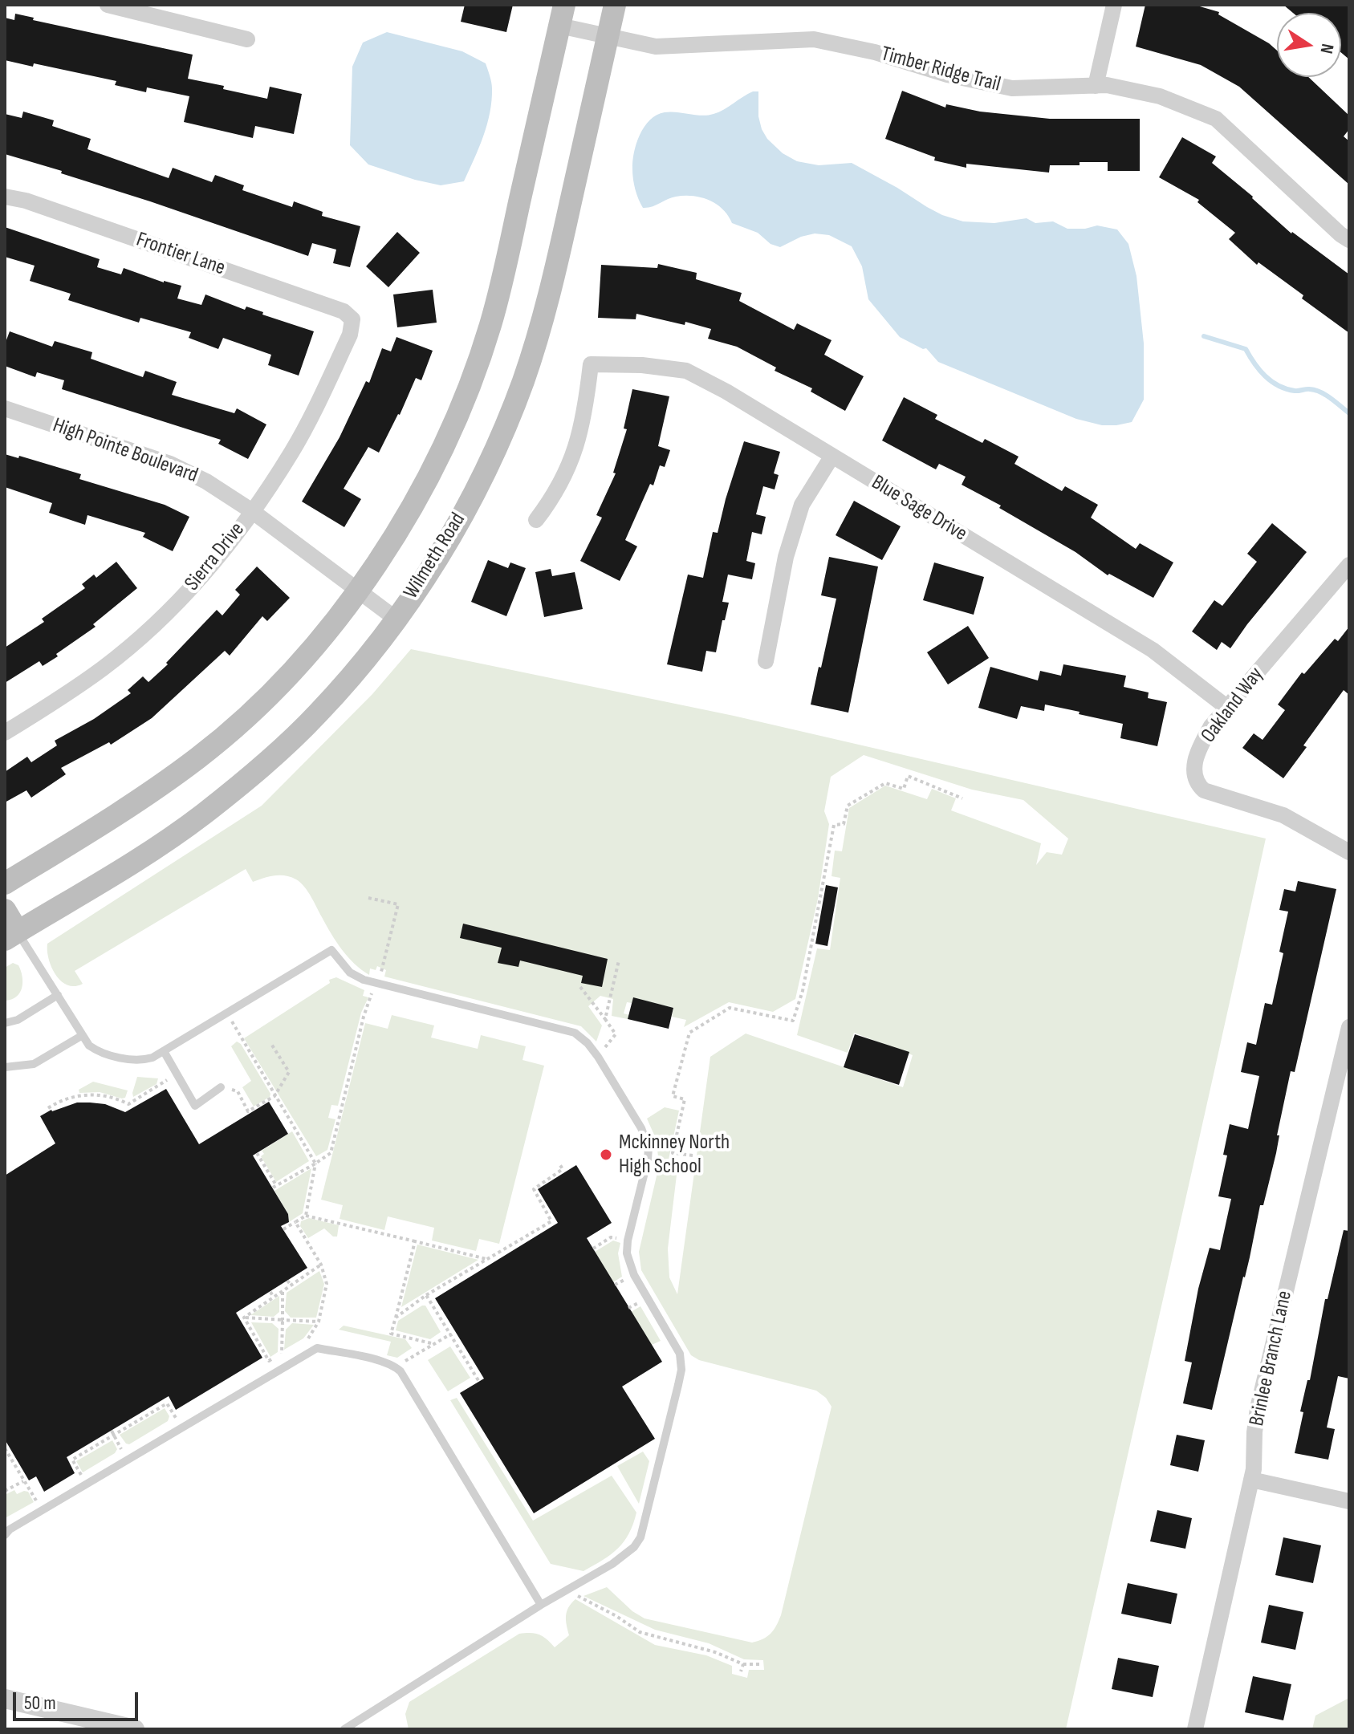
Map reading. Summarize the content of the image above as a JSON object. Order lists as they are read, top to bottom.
{
  "streets": {
    "main road": ["Wilmeth Road"],
    "street": [
      "Timber Ridge Trail",
      "Frontier Lane",
      "High Pointe Boulevard",
      "Blue Sage Drive",
      "Sierra Drive",
      "Oakland Way",
      "Brinlee Branch Lane"
    ]
  },
  "crossings": [
    ["Timber Ridge Trail", "Wilmeth Road"],
    ["Frontier Lane", "Sierra Drive"],
    ["High Pointe Boulevard", "Wilmeth Road"],
    ["High Pointe Boulevard", "Sierra Drive"],
    ["Blue Sage Drive", "Oakland Way"]
  ],
  "places": ["Mckinney North High School"],
  "scale_bar": "50 m",
  "north": "right"
}
